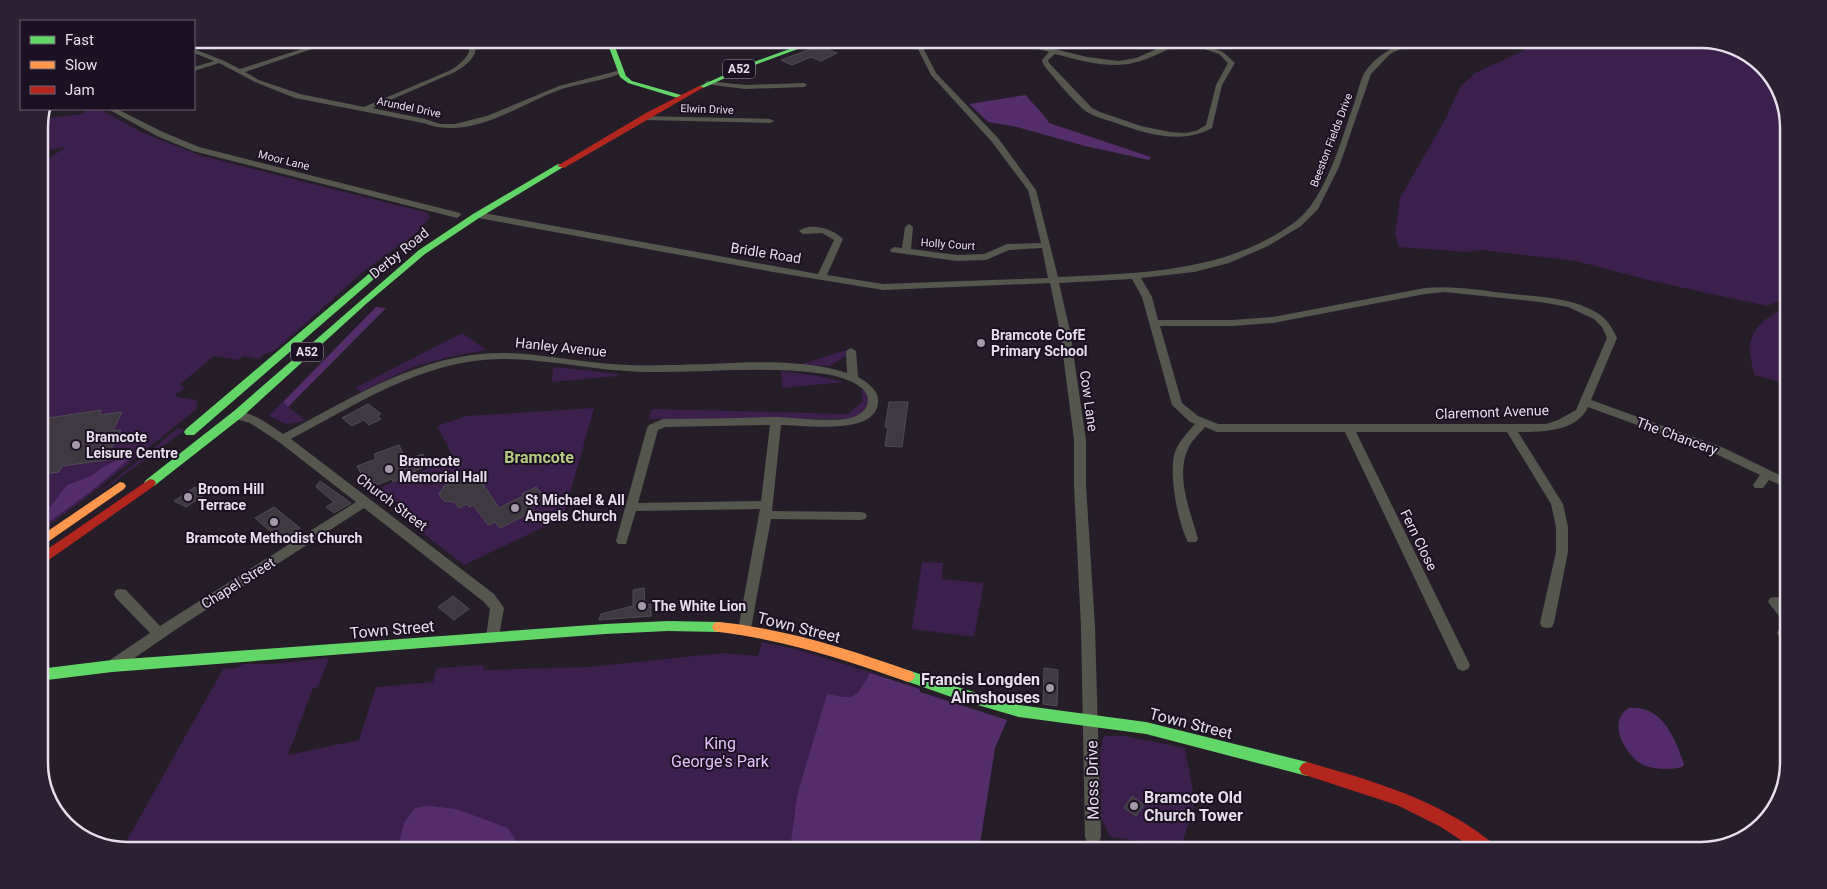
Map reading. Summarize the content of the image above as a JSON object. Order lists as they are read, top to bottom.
{
  "streets": {
    "main road": ["A52", "Derby Road", "Town Street"],
    "street": [
      "Arundel Drive",
      "Elwin Drive",
      "Beeston Fields Drive",
      "Moor Lane",
      "Holly Court",
      "Bridle Road",
      "Hanley Avenue",
      "Cow Lane",
      "Claremont Avenue",
      "The Chancery",
      "Church Street",
      "Fern Close",
      "Chapel Street",
      "Moss Drive"
    ]
  },
  "crossings": [
    ["Elwin Drive", "Derby Road"],
    ["Beeston Fields Drive", "Bridle Road"],
    ["Beeston Fields Drive", "Cow Lane"],
    ["Beeston Fields Drive", "Claremont Avenue"],
    ["Moor Lane", "Derby Road"],
    ["Holly Court", "Cow Lane"],
    ["Derby Road", "Bridle Road"],
    ["Derby Road", "Church Street"],
    ["Bridle Road", "Cow Lane"],
    ["Hanley Avenue", "Church Street"],
    ["Cow Lane", "Town Street"],
    ["Cow Lane", "Moss Drive"],
    ["Claremont Avenue", "The Chancery"],
    ["Claremont Avenue", "Fern Close"],
    ["Church Street", "Chapel Street"],
    ["Church Street", "Town Street"],
    ["Chapel Street", "Town Street"],
    ["Town Street", "Moss Drive"]
  ],
  "districts": ["Bramcote"],
  "parks": ["King George's Park"],
  "places": [
    "Bramcote CofE Primary School",
    "Bramcote Leisure Centre",
    "Bramcote Memorial Hall",
    "Broom Hill Terrace",
    "St Michael & All Angels Church",
    "Bramcote Methodist Church",
    "The White Lion",
    "Francis Longden Almshouses",
    "Bramcote Old Church Tower"
  ],
  "legend": ["Fast", "Slow", "Jam"]
}
